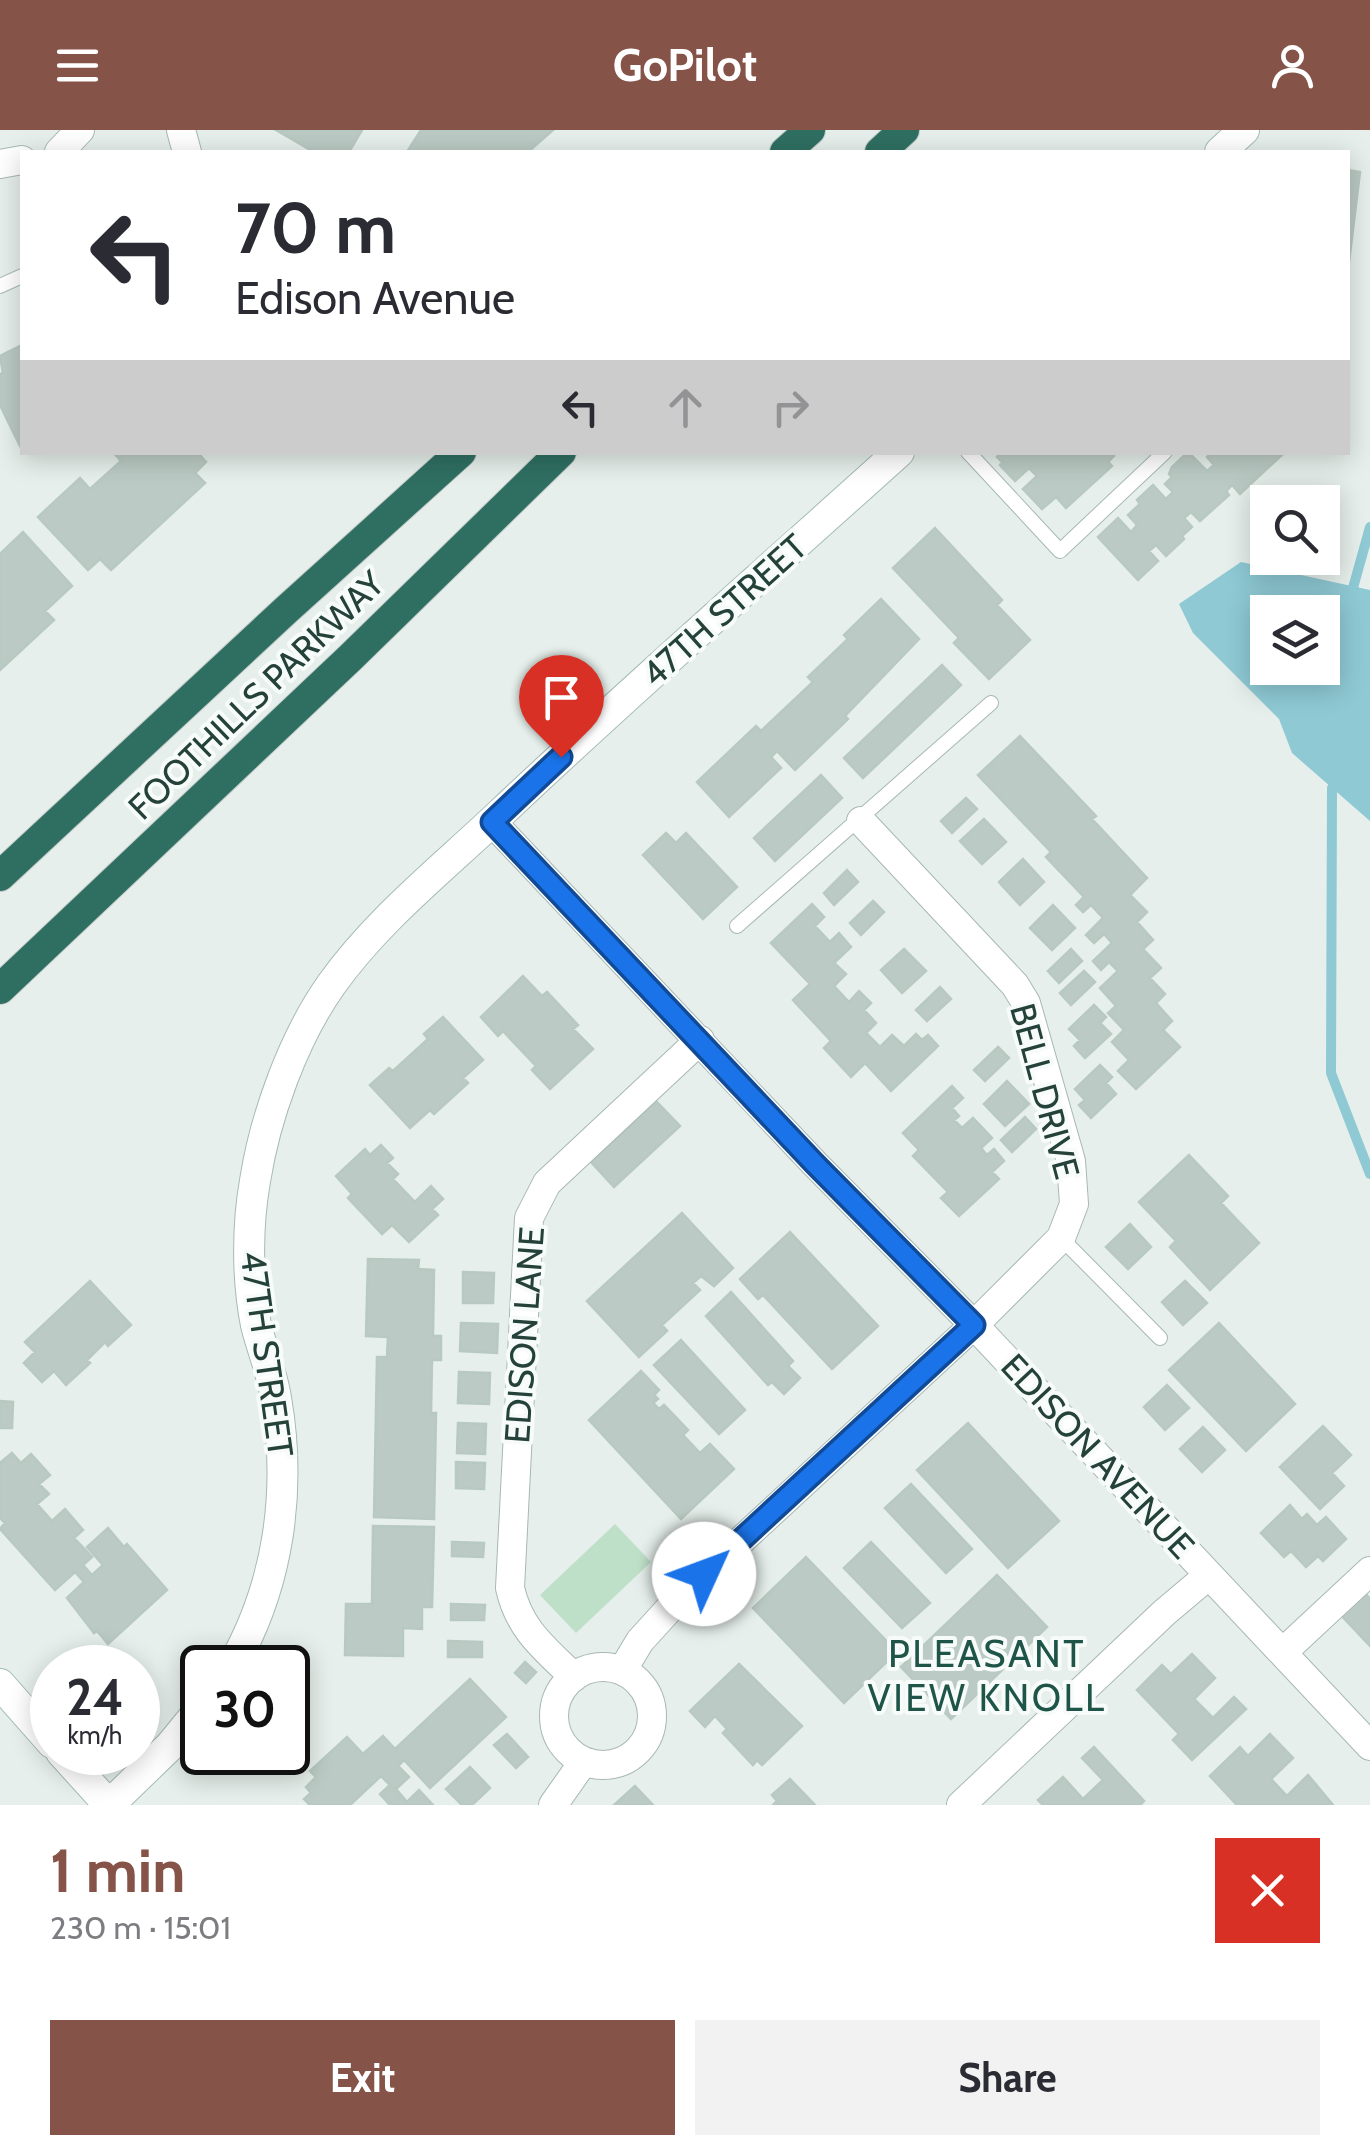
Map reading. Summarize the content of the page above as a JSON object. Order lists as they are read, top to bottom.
{
  "streets": {
    "highway": ["FOOTHILLS PARKWAY"],
    "street": [
      "47TH STREET",
      "BELL DRIVE",
      "EDISON LANE",
      "EDISON AVENUE"
    ]
  },
  "crossings": [
    ["47TH STREET", "EDISON AVENUE"],
    ["EDISON LANE", "EDISON AVENUE"]
  ],
  "districts": ["PLEASANT VIEW KNOLL"],
  "page": {
    "header": "GoPilot",
    "turn": ["70 m", "Edison Avenue"],
    "speed": "24 km/h",
    "limit": "30",
    "heading": ["1 min", "230 m · 15:01"],
    "buttons": ["Exit", "Share"]
  }
}
